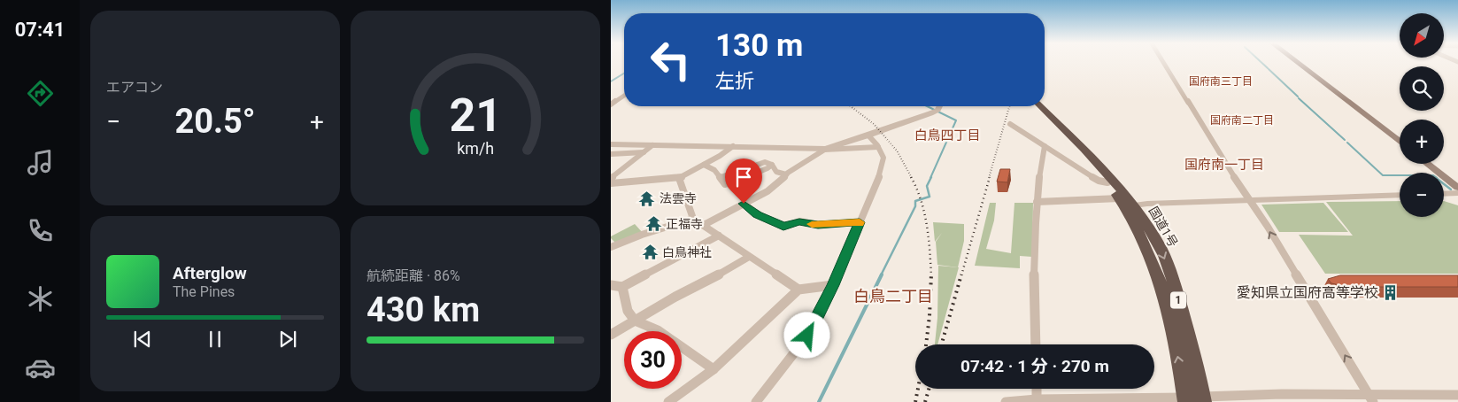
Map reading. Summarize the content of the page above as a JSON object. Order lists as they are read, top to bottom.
{
  "streets": {
    "highway": ["国道1号", "1"]
  },
  "districts": [
    "国府南三丁目",
    "国府南二丁目",
    "白鳥四丁目",
    "国府南一丁目",
    "白鳥二丁目"
  ],
  "places": {
    "temple": ["法雲寺", "正福寺", "白鳥神社"],
    "building": ["愛知県立国府高等学校"]
  },
  "north": "bottom left",
  "page": {
    "tabs": "07:41",
    "tile": [
      "エアコン",
      ["航続距離 · 86%", "430 km"]
    ],
    "map_buttons": ["+", "−"],
    "turn": ["130 m", "左折"],
    "heat": ["−", "20.5°", "+"],
    "song": ["Afterglow", "The Pines"],
    "limit": "30",
    "trip": "07:42 · 1 分 · 270 m",
    "gauge": ["21", "km/h"]
  }
}
